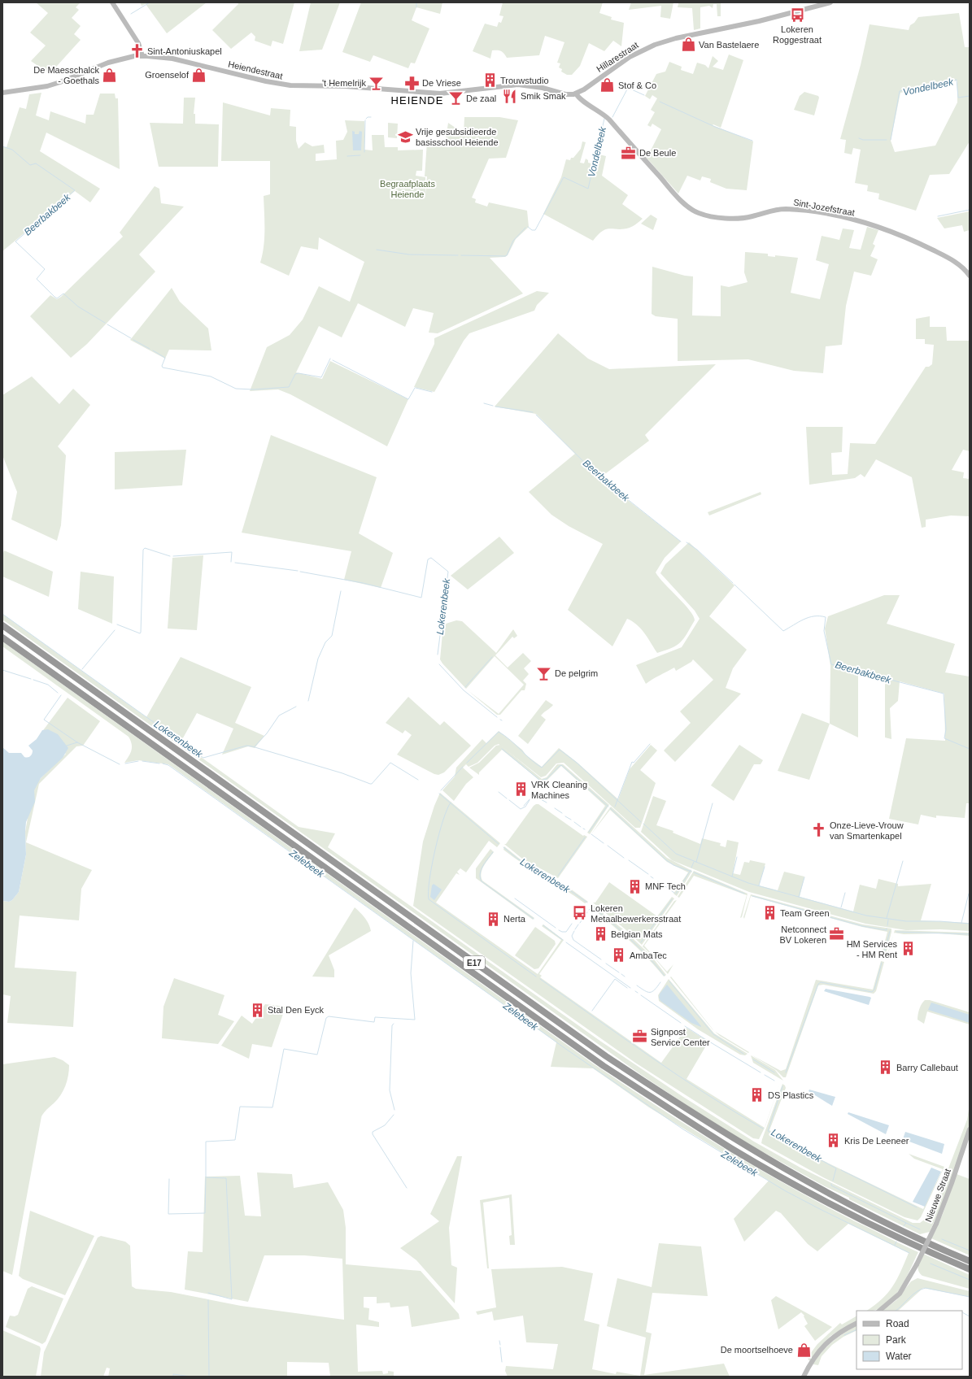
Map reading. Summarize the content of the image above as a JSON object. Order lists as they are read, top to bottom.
{
  "streets": {
    "highway": ["E17"],
    "main road": [
      "Hillarestraat",
      "Heiendestraat",
      "Sint-Jozefstraat",
      "Nieuwe Straat"
    ]
  },
  "crossings": [
    ["Hillarestraat", "Heiendestraat"],
    ["Hillarestraat", "Sint-Jozefstraat"],
    ["Heiendestraat", "Sint-Jozefstraat"]
  ],
  "districts": ["HEIENDE"],
  "water": [
    "Vondelbeek",
    "Beerbakbeek",
    "Lokerenbeek",
    "Zelebeek"
  ],
  "parks": ["Begraafplaats Heiende"],
  "places": {
    "bus stop": ["Lokeren Roggestraat", "Lokeren Metaalbewerkersstraat"],
    "shop": [
      "Van Bastelaere",
      "De Maesschalck - Goethals",
      "Groenselof",
      "Stof & Co",
      "De moortselhoeve"
    ],
    "church": ["Sint-Antoniuskapel", "Onze-Lieve-Vrouw van Smartenkapel"],
    "building": [
      "Trouwstudio",
      "VRK Cleaning Machines",
      "MNF Tech",
      "Team Green",
      "Nerta",
      "Belgian Mats",
      "HM Services - HM Rent",
      "AmbaTec",
      "Stal Den Eyck",
      "Barry Callebaut",
      "DS Plastics",
      "Kris De Leeneer"
    ],
    "bar": ["'t Hemelrijk", "De zaal", "De pelgrim"],
    "pharmacy": ["De Vriese"],
    "restaurant": ["Smik Smak"],
    "school or university": ["Vrije gesubsidieerde basisschool Heiende"],
    "office": ["De Beule", "Netconnect BV Lokeren", "Signpost Service Center"]
  },
  "legend": ["Road", "Park", "Water"]
}
